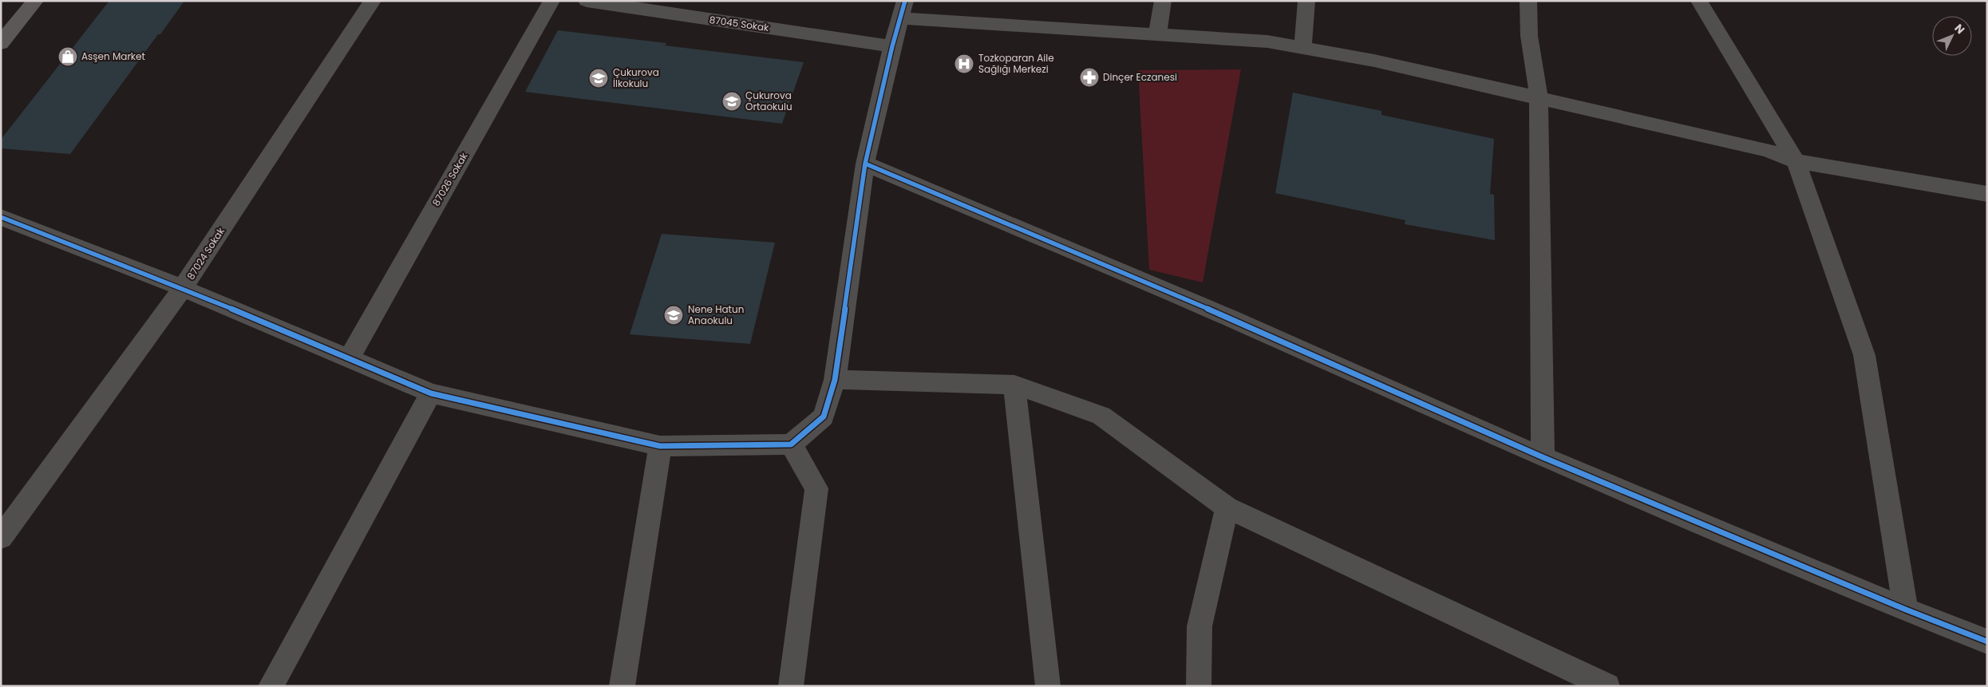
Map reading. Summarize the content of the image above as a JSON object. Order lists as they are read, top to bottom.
{
  "streets": {
    "street": ["87045 Sokak", "87026 Sokak", "87024 Sokak"]
  },
  "places": {
    "shop": ["Asşen Market"],
    "hospital": ["Tozkoparan Aile Sağlığı Merkezi"],
    "pharmacy": ["Dinçer Eczanesi"],
    "school or university": ["Çukurova İlkokulu", "Çukurova Ortaokulu", "Nene Hatun Anaokulu"]
  },
  "north": "top right"
}
